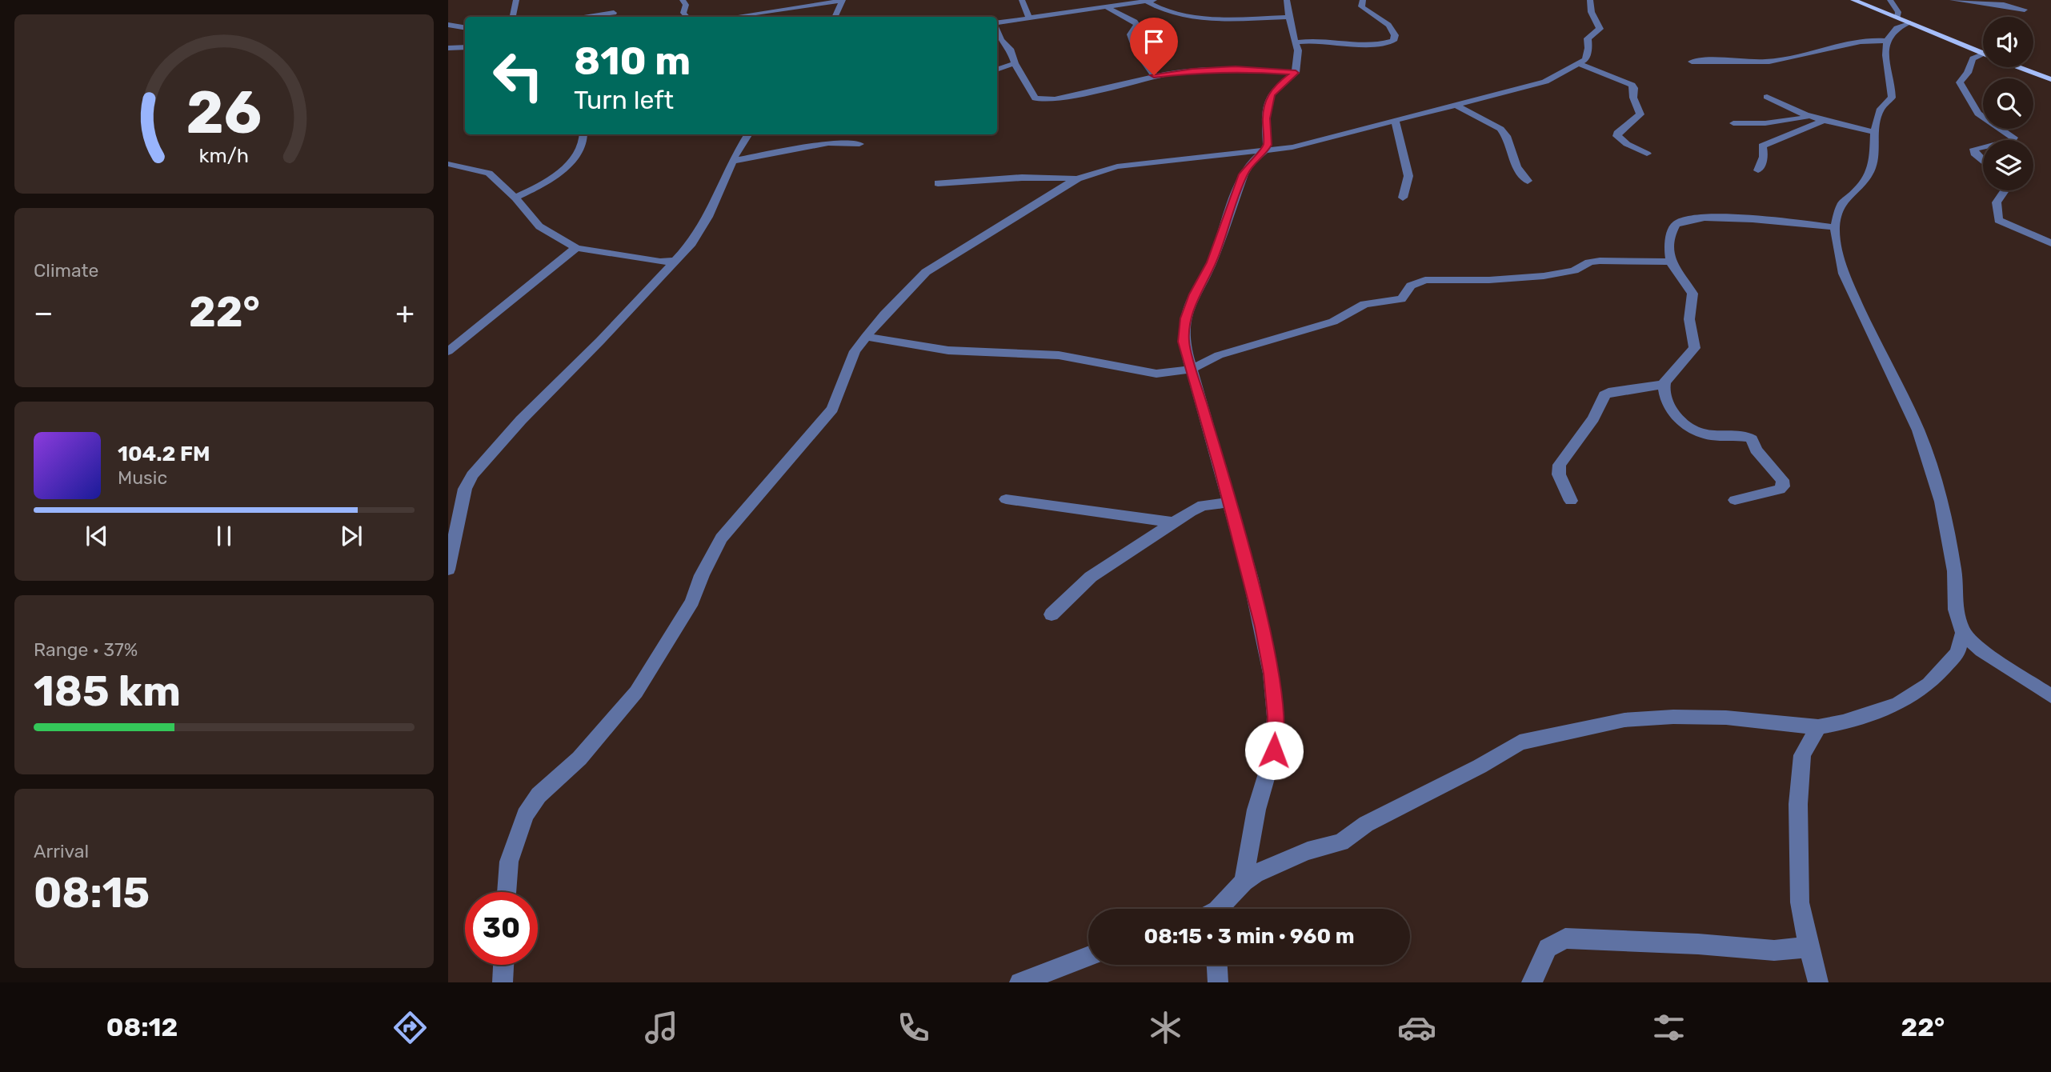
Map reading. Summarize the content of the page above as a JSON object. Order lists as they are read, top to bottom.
{
  "page": {
    "turn": ["810 m", "Turn left"],
    "tile": [
      "Climate",
      ["Range · 37%", "185 km"],
      ["Arrival", "08:15"]
    ],
    "heat": ["−", "22°", "+"],
    "song": ["104.2 FM", "Music"],
    "limit": "30",
    "trip": "08:15 · 3 min · 960 m",
    "tabs": ["08:12", "22°"],
    "gauge": ["26", "km/h"]
  }
}
